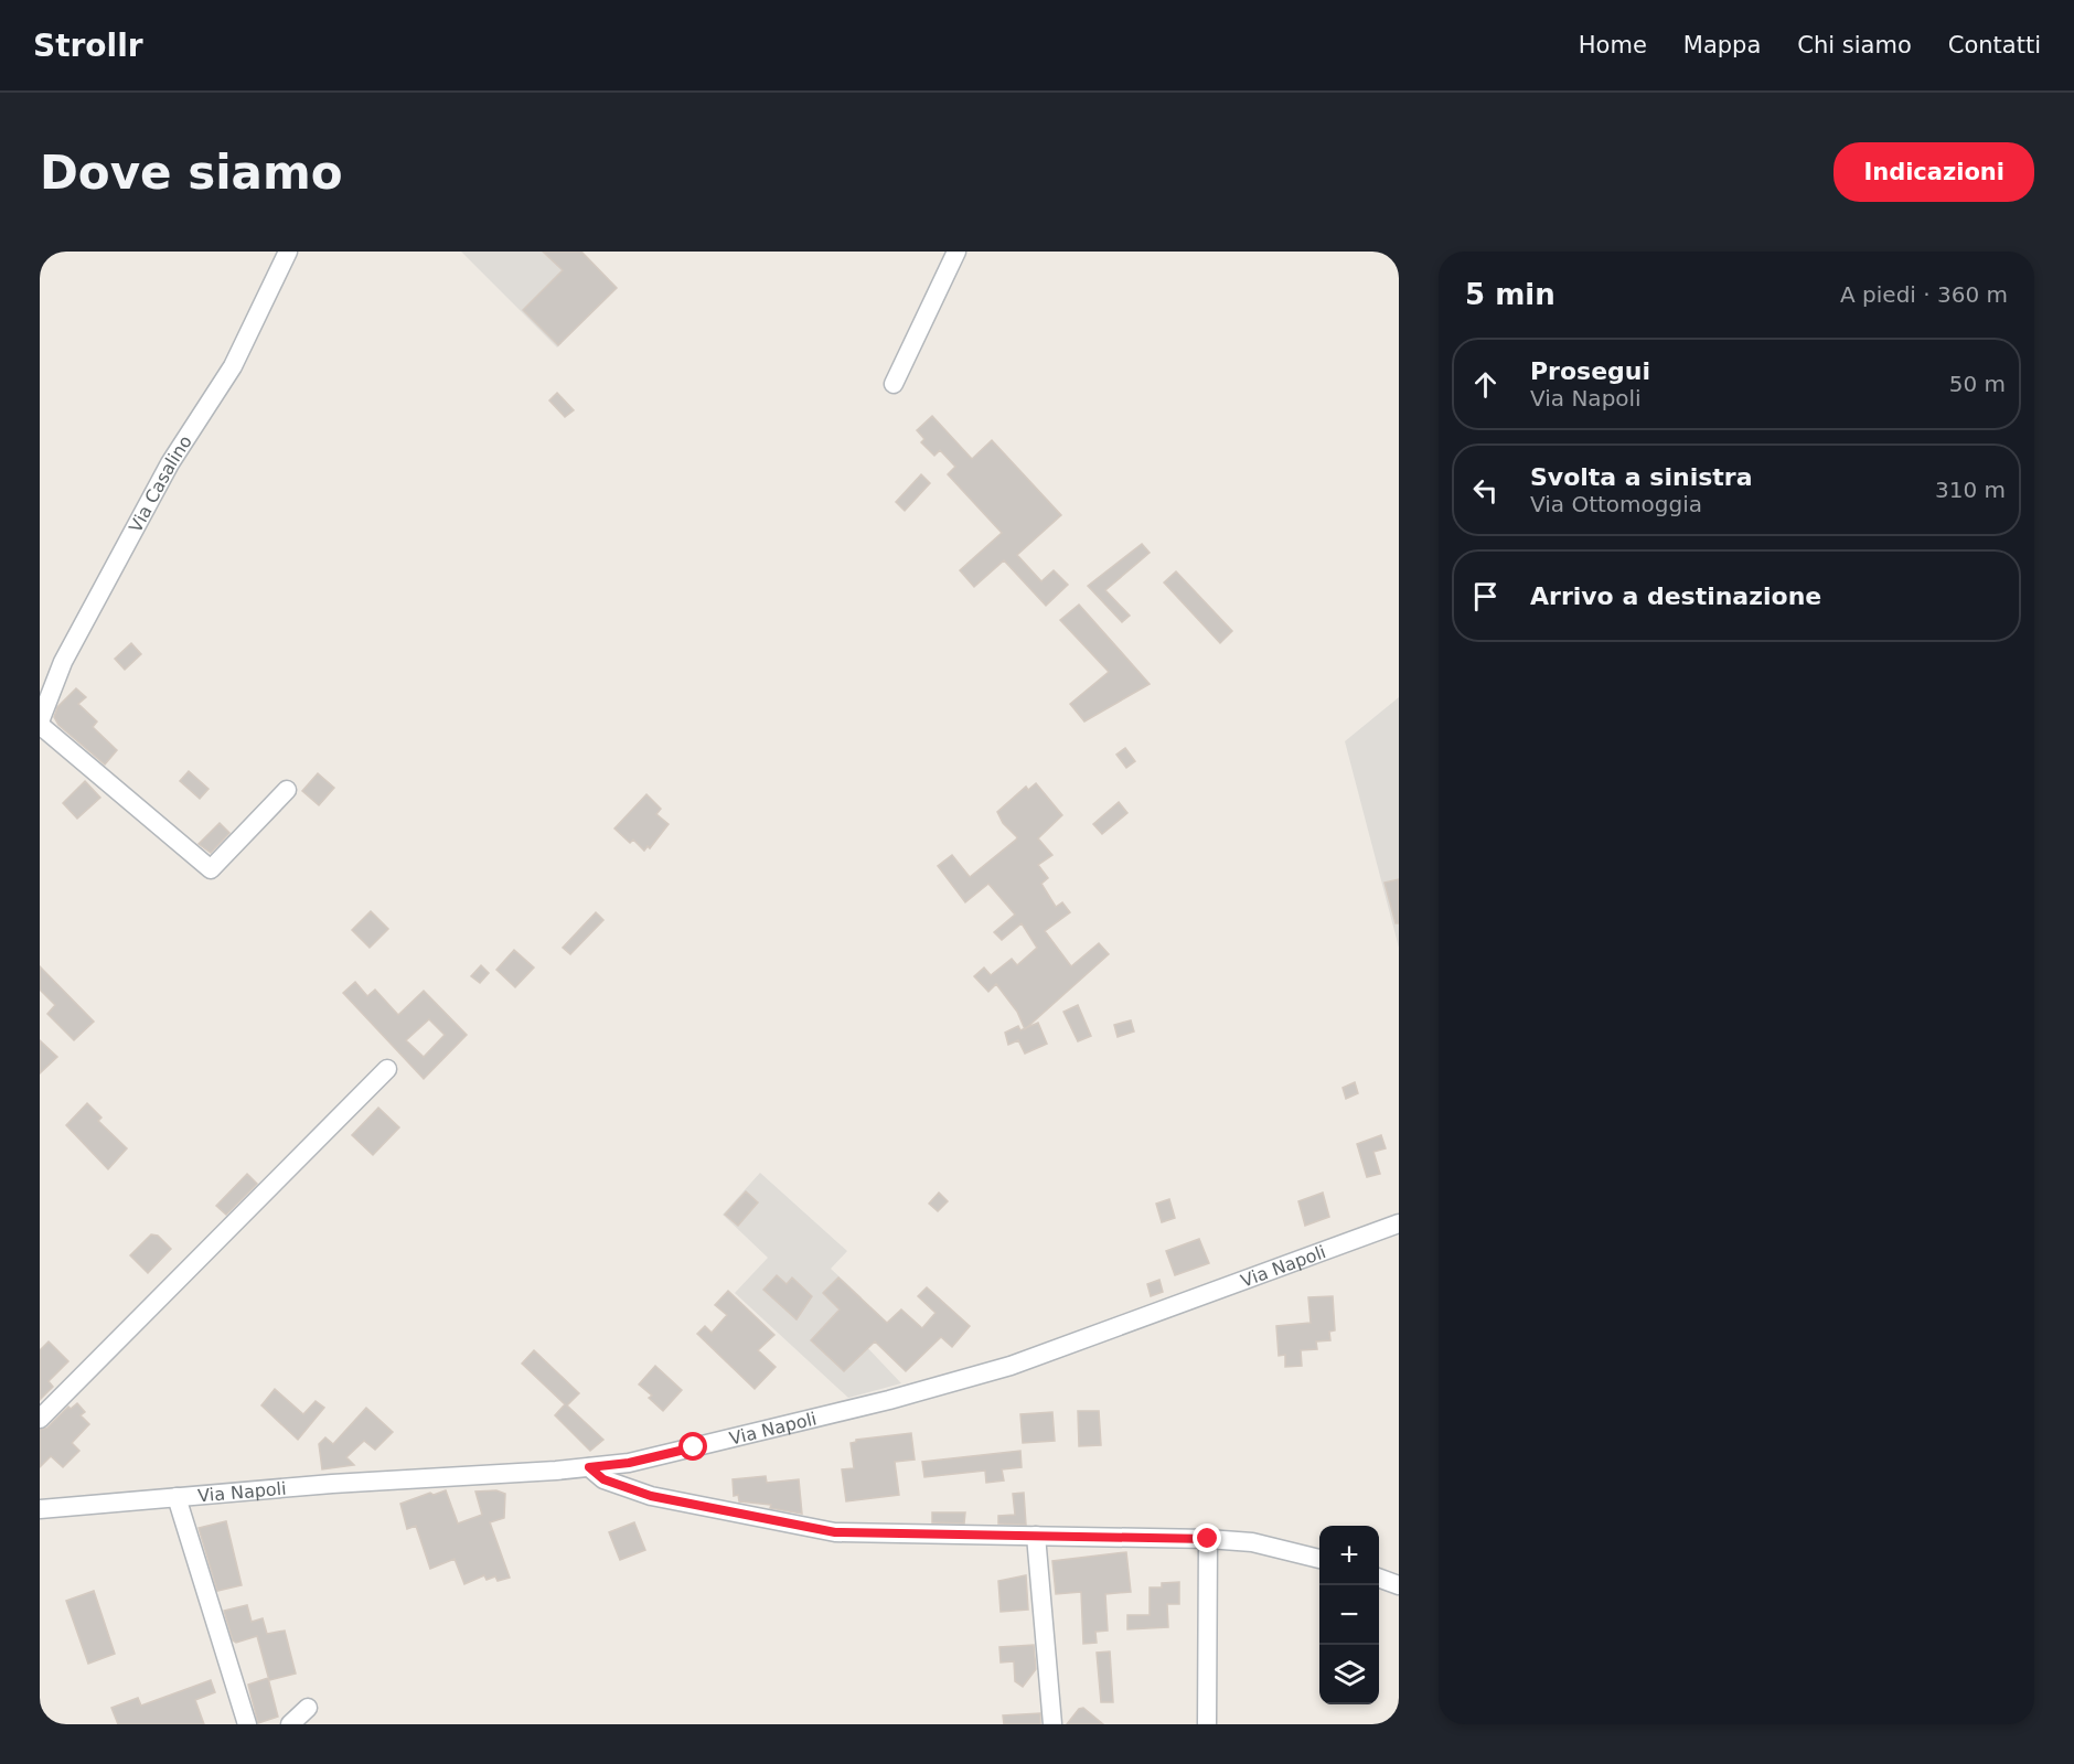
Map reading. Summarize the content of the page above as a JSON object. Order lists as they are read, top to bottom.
{
  "streets": {
    "street": ["Via Casalino", "Via Napoli"]
  },
  "page": {
    "header": "Strollr",
    "nav": [
      "Home",
      "Mappa",
      "Chi siamo",
      "Contatti"
    ],
    "buttons": "Indicazioni",
    "title": "Dove siamo",
    "heading": ["5 min", "A piedi · 360 m"],
    "list": [
      ["Prosegui", "Via Napoli", "50 m"],
      ["Svolta a sinistra", "Via Ottomoggia", "310 m"],
      "Arrivo a destinazione"
    ],
    "map_buttons": ["+", "−"]
  }
}
